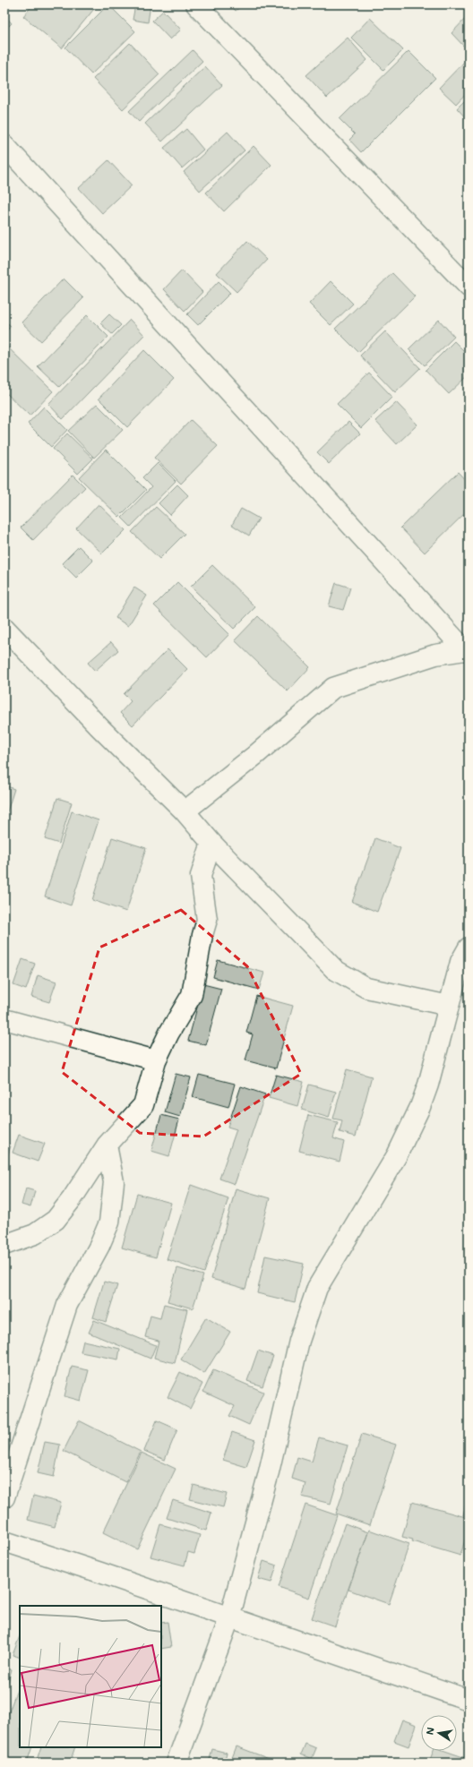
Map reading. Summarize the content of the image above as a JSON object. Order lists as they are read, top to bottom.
{
  "north": "left"
}
